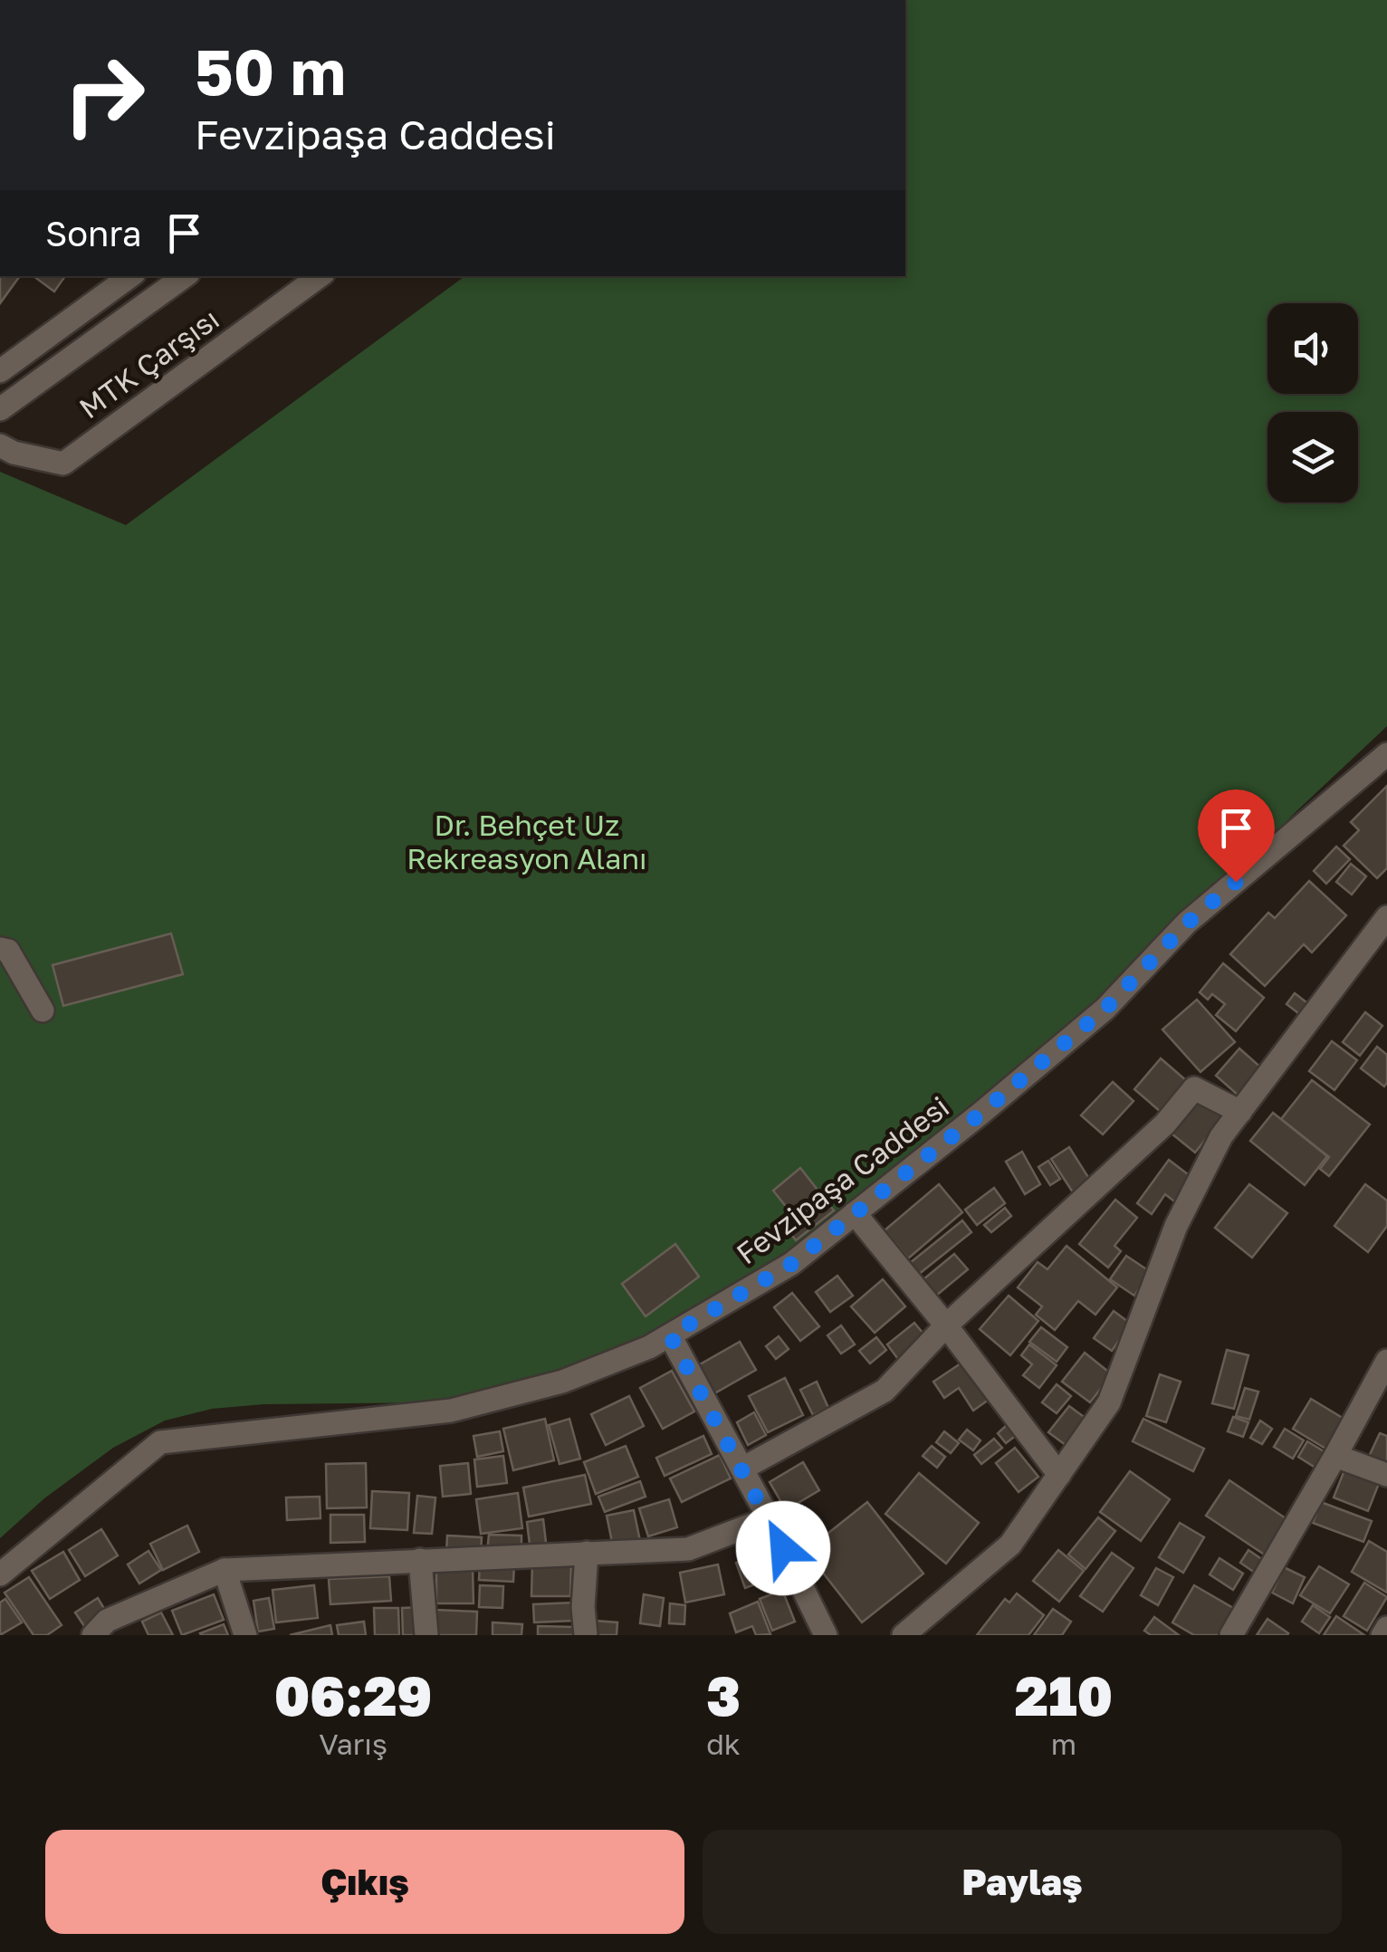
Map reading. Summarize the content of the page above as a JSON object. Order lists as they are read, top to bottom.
{
  "streets": {
    "street": ["MTK Çarşısı", "Fevzipaşa Caddesi"]
  },
  "parks": ["Dr. Behçet Uz Rekreasyon Alanı"],
  "page": {
    "turn": ["50 m", "Fevzipaşa Caddesi"],
    "then": "Sonra",
    "eta": [
      "06:29",
      "Varış",
      "3",
      "dk",
      "210",
      "m"
    ],
    "buttons": ["Çıkış", "Paylaş"]
  }
}
